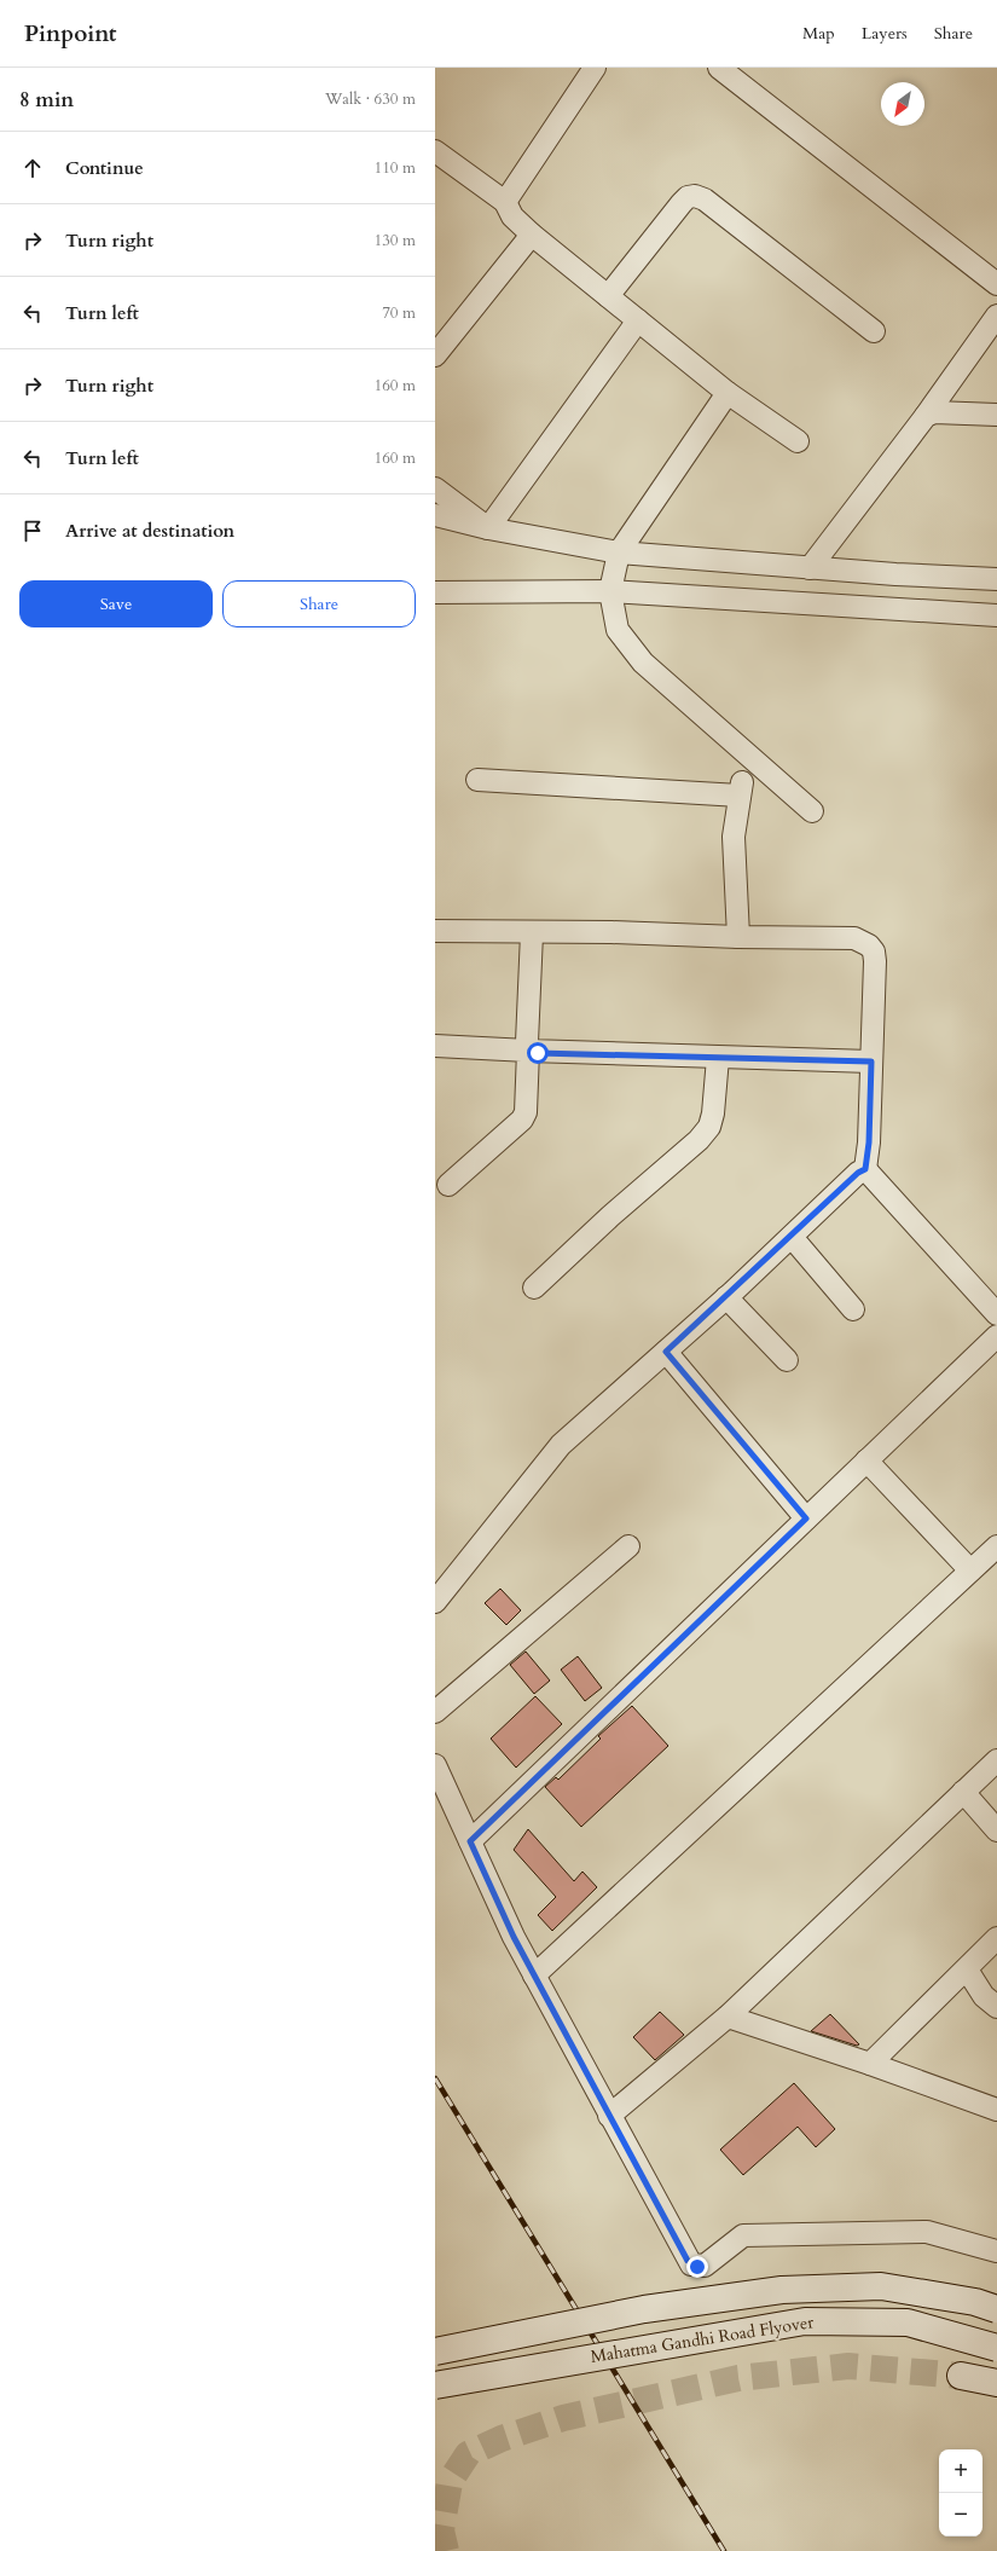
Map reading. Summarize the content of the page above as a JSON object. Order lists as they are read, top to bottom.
{
  "streets": {
    "main road": ["Mahatma Gandhi Road Flyover"]
  },
  "north": "bottom left",
  "page": {
    "header": "Pinpoint",
    "nav": ["Map", "Layers", "Share"],
    "heading": ["8 min", "Walk · 630 m"],
    "list": [
      ["Continue", "110 m"],
      ["Turn right", "130 m"],
      ["Turn left", "70 m"],
      ["Turn right", "160 m"],
      ["Turn left", "160 m"],
      "Arrive at destination"
    ],
    "buttons": ["Save", "Share"],
    "map_buttons": ["+", "−"]
  }
}
